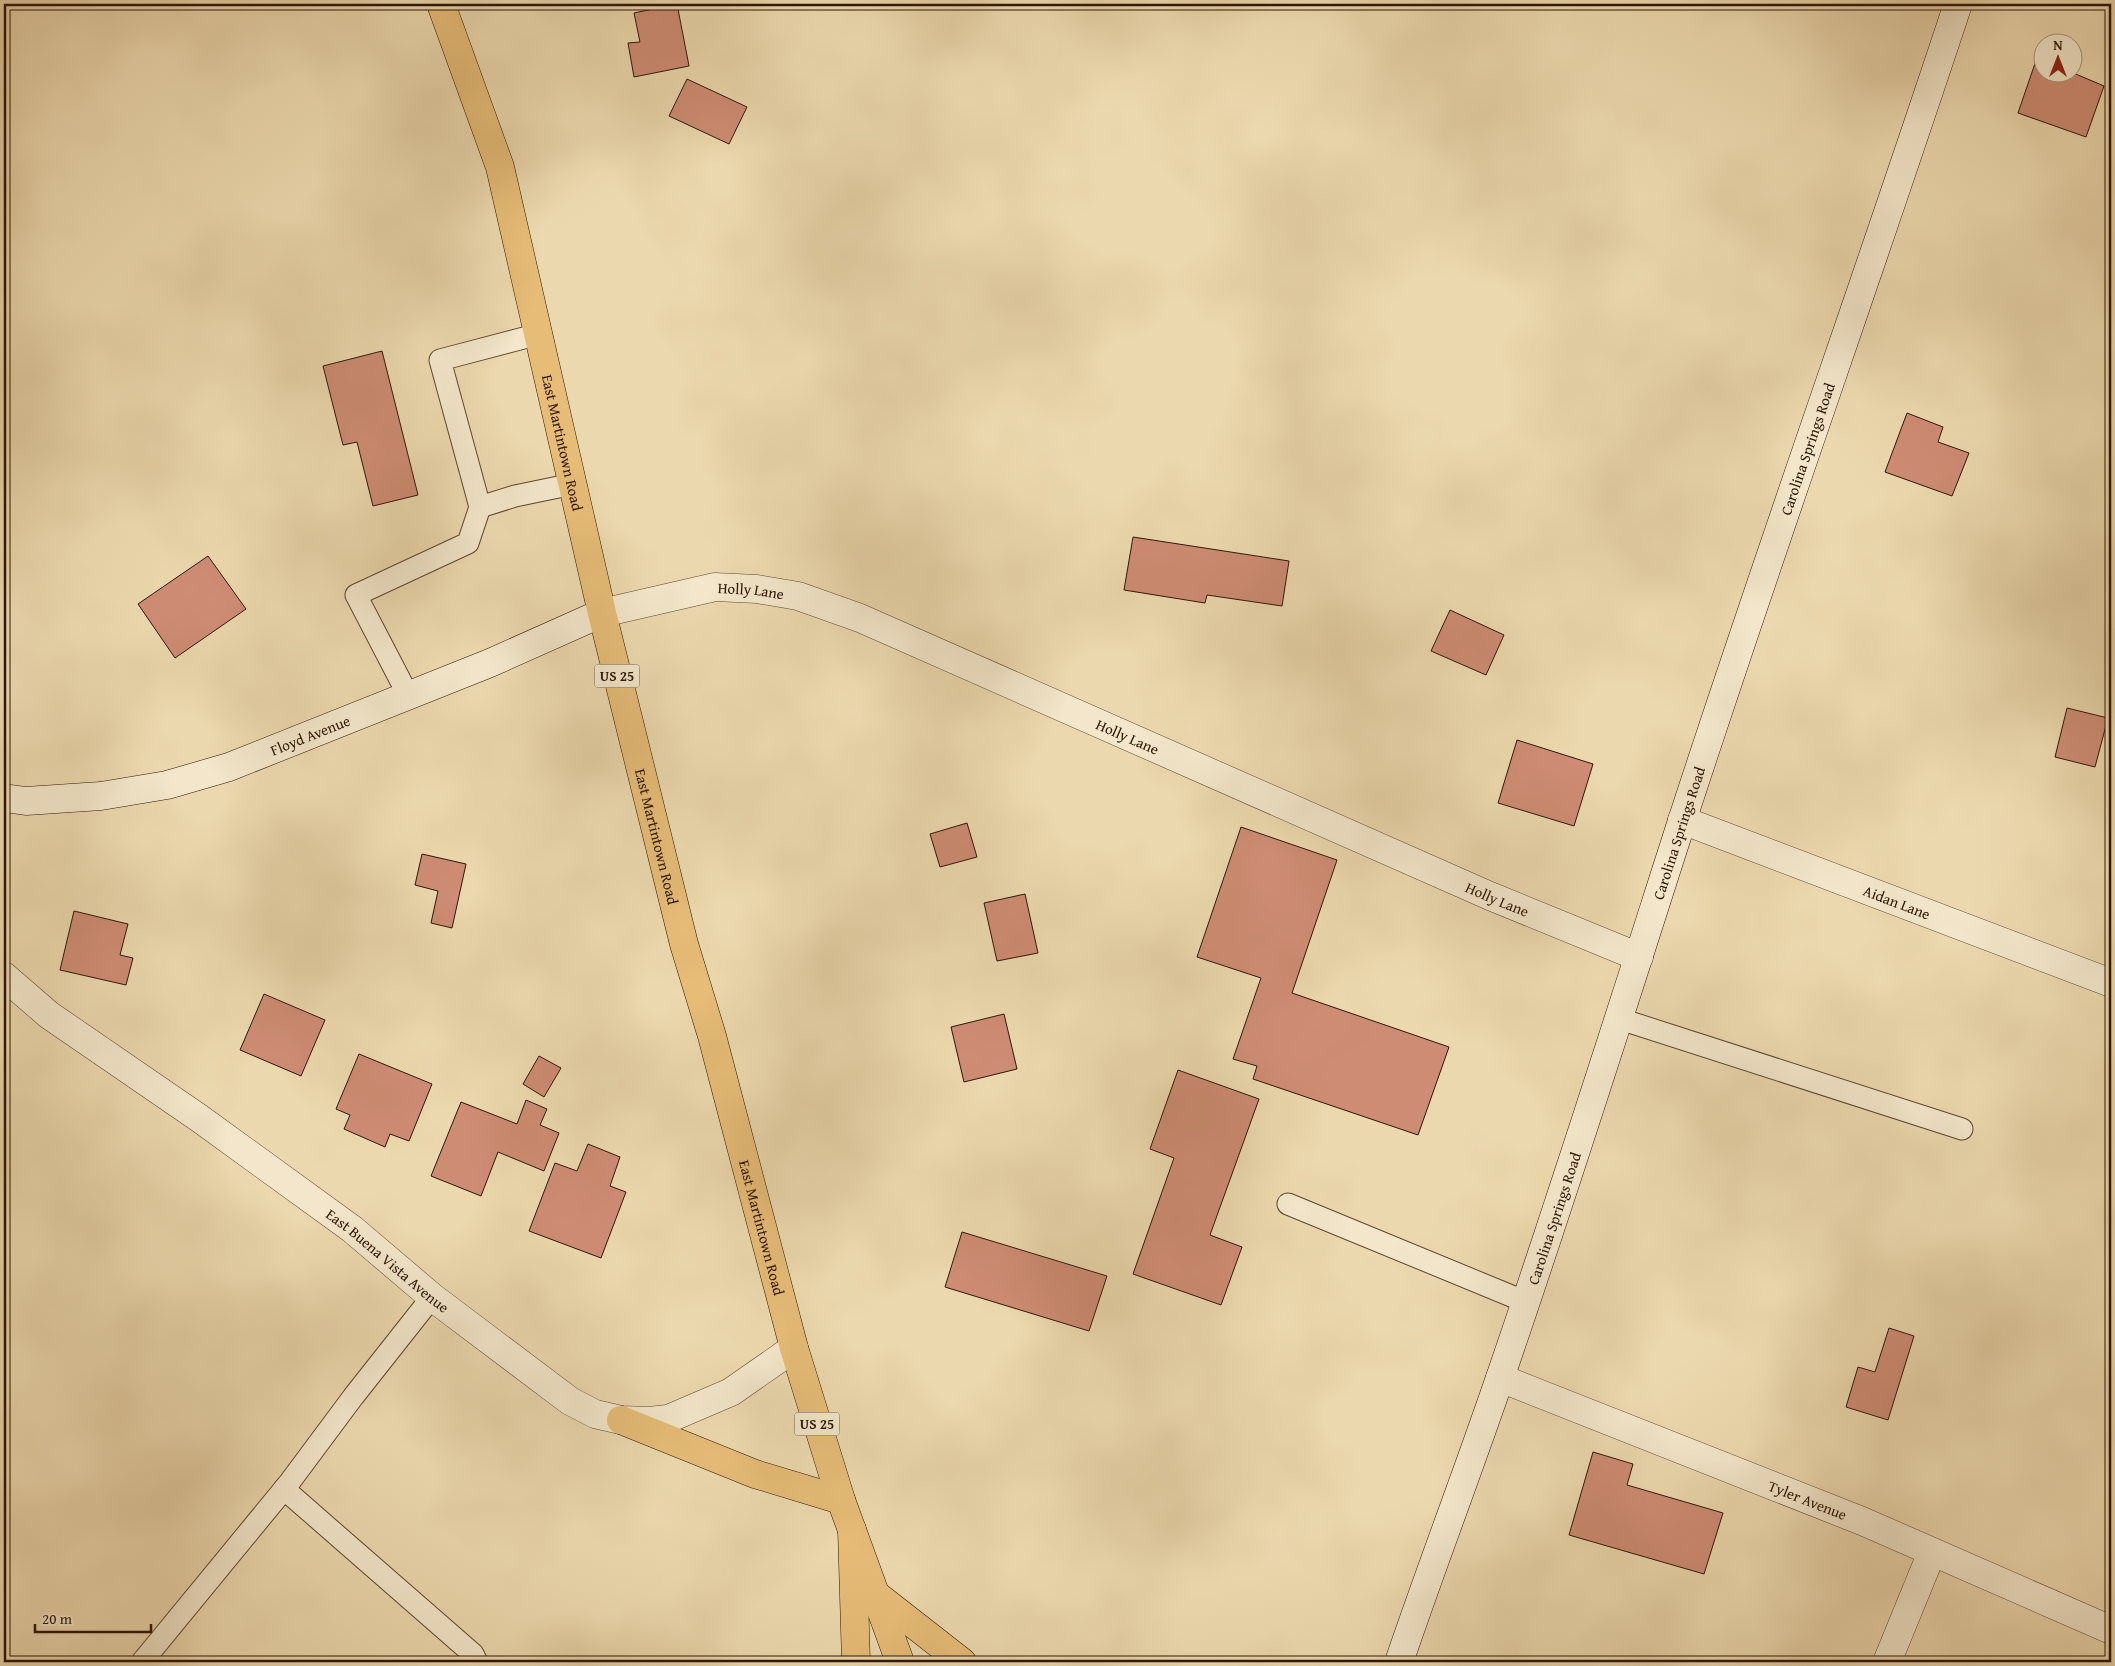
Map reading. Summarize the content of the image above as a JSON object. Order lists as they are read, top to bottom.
{
  "streets": {
    "main road": ["East Martintown Road", "US 25"],
    "street": [
      "Carolina Springs Road",
      "Holly Lane",
      "Floyd Avenue",
      "Aidan Lane",
      "East Buena Vista Avenue",
      "Tyler Avenue"
    ]
  },
  "crossings": [
    ["East Martintown Road", "Holly Lane"],
    ["East Martintown Road", "US 25"],
    ["East Martintown Road", "Floyd Avenue"],
    ["East Martintown Road", "East Buena Vista Avenue"],
    ["Carolina Springs Road", "Holly Lane"],
    ["Carolina Springs Road", "Aidan Lane"],
    ["Carolina Springs Road", "Tyler Avenue"],
    ["Holly Lane", "Floyd Avenue"]
  ],
  "scale_bar": "20 m",
  "north": "top"
}
